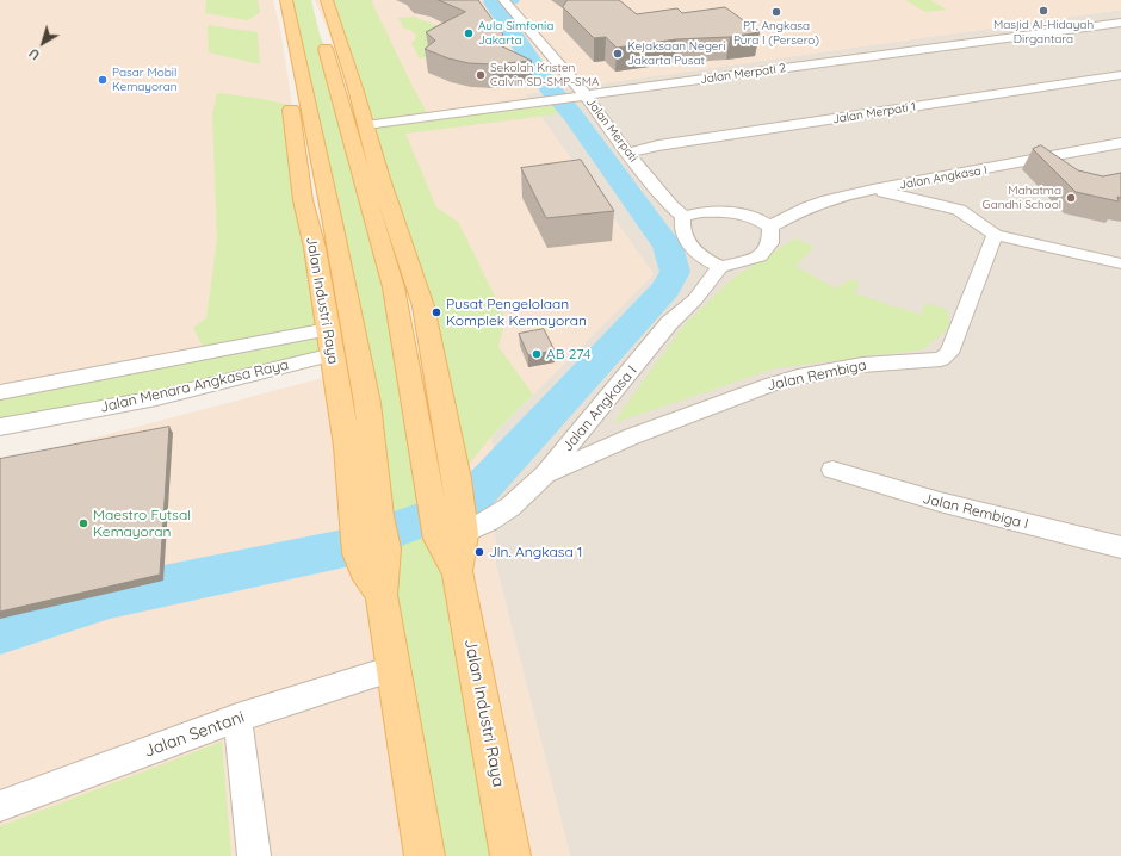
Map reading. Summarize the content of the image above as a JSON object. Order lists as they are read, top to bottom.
{
  "streets": {
    "main road": ["Jalan Industri Raya"],
    "street": [
      "Jalan Merpati 2",
      "Jalan Merpati 1",
      "Jalan Merpati",
      "Jalan Angkasa I",
      "Jalan Rembiga",
      "Jalan Menara Angkasa Raya",
      "Jalan Rembiga I",
      "Jalan Sentani"
    ]
  },
  "crossings": [
    ["Jalan Merpati 2", "Jalan Merpati"],
    ["Jalan Merpati 2", "Jalan Industri Raya"],
    ["Jalan Merpati 1", "Jalan Merpati"],
    ["Jalan Angkasa I", "Jalan Industri Raya"],
    ["Jalan Angkasa I", "Jalan Rembiga"],
    ["Jalan Industri Raya", "Jalan Menara Angkasa Raya"],
    ["Jalan Industri Raya", "Jalan Sentani"]
  ],
  "places": [
    "Masjid Al-Hidayah Dirgantara",
    "PT. Angkasa Pura I (Persero)",
    "Aula Simfonia Jakarta",
    "Kejaksaan Negeri Jakarta Pusat",
    "Sekolah Kristen Calvin SD-SMP-SMA",
    "Pasar Mobil Kemayoran",
    "Mahatma Gandhi School",
    "Pusat Pengelolaan Komplek Kemayoran",
    "AB 274",
    "Maestro Futsal Kemayoran",
    "Jln. Angkasa 1"
  ],
  "north": "bottom left"
}
